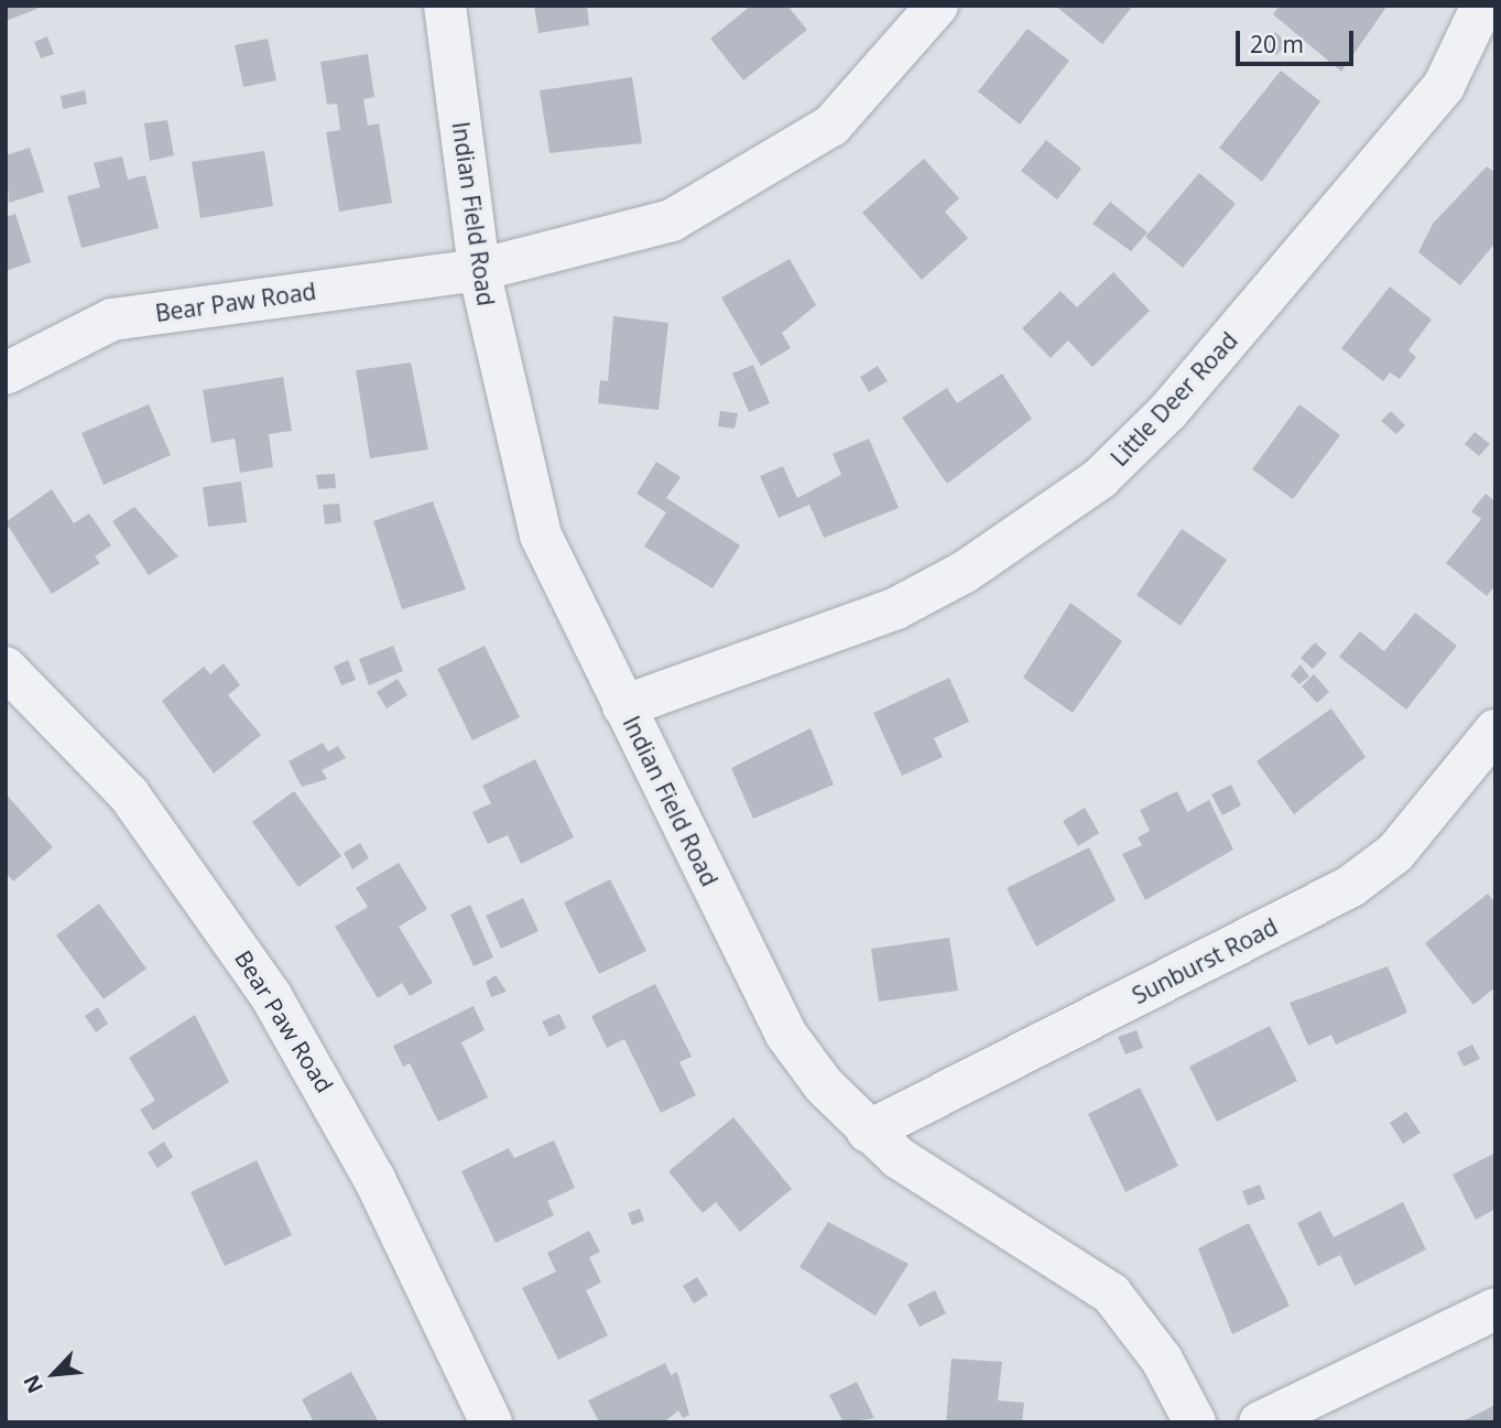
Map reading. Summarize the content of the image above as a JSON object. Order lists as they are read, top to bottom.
{
  "streets": {
    "street": [
      "Indian Field Road",
      "Bear Paw Road",
      "Little Deer Road",
      "Sunburst Road"
    ]
  },
  "crossings": [
    ["Indian Field Road", "Bear Paw Road"],
    ["Indian Field Road", "Little Deer Road"],
    ["Indian Field Road", "Sunburst Road"]
  ],
  "scale_bar": "20 m",
  "north": "bottom left"
}
